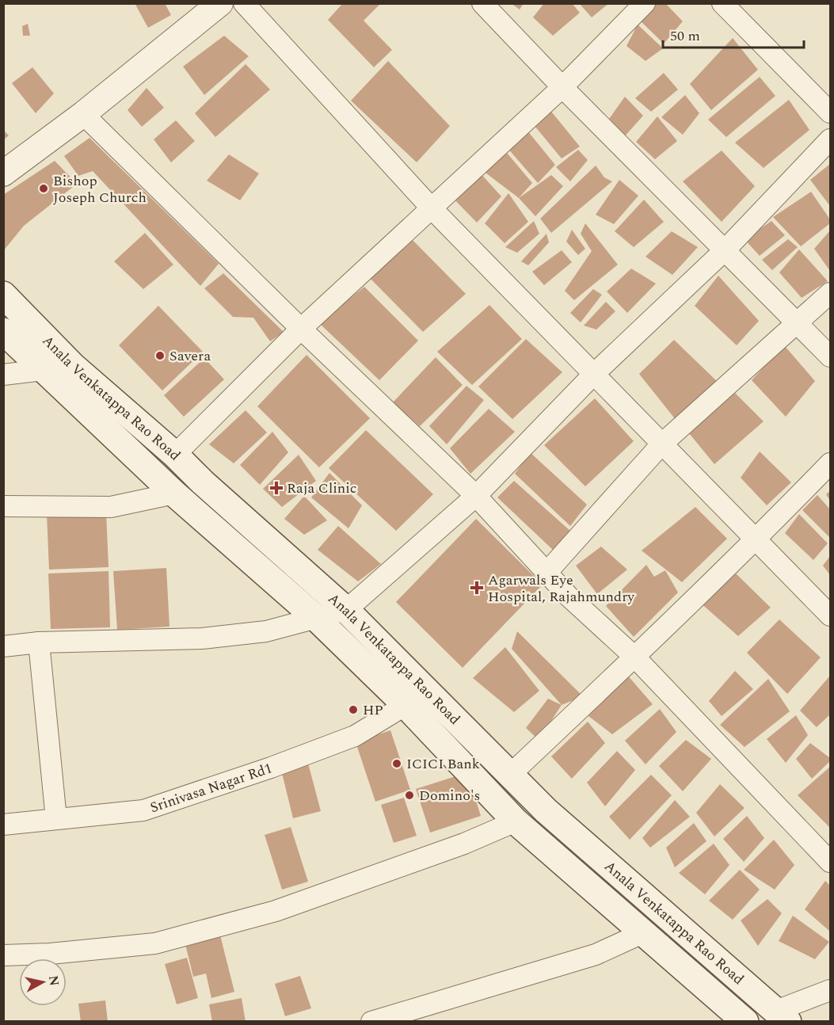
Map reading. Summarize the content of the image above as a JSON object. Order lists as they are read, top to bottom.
{
  "streets": {
    "main road": ["Anala Venkatappa Rao Road"],
    "street": ["Srinivasa Nagar Rd1"]
  },
  "crossings": [
    ["Anala Venkatappa Rao Road", "Srinivasa Nagar Rd1"]
  ],
  "places": {
    "other": [
      "Bishop Joseph Church",
      "Savera",
      "HP",
      "ICICI Bank",
      "Domino's"
    ],
    "health": ["Raja Clinic", "Agarwals Eye Hospital, Rajahmundry"]
  },
  "scale_bar": "50 m",
  "north": "right"
}
